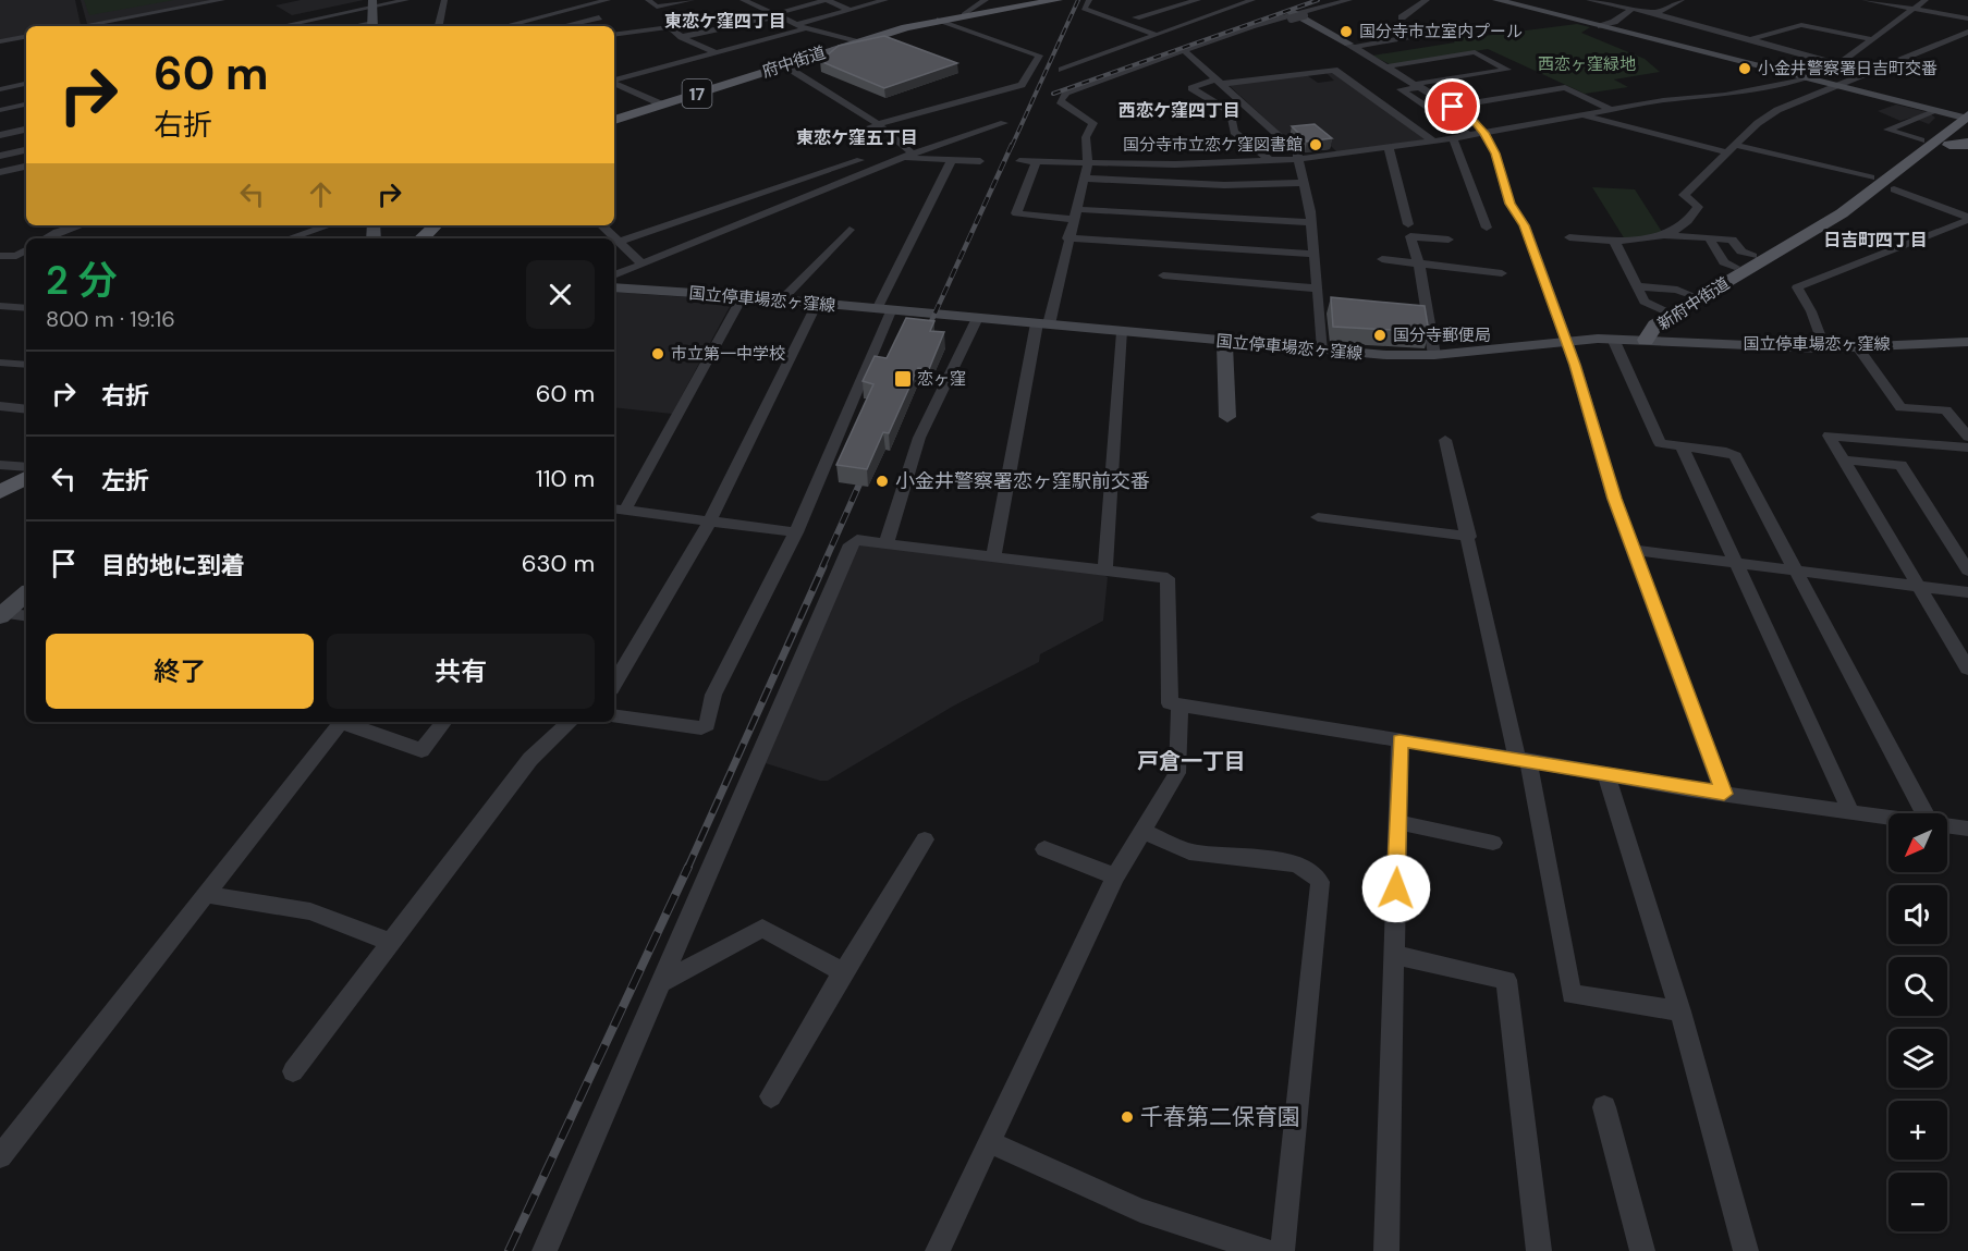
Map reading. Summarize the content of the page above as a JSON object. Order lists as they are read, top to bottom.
{
  "streets": {
    "main road": [
      "府中街道",
      "17",
      "国立停車場恋ヶ窪線",
      "新府中街道"
    ]
  },
  "crossings": [
    ["国立停車場恋ヶ窪線", "新府中街道"]
  ],
  "districts": [
    "東恋ケ窪四丁目",
    "西恋ケ窪四丁目",
    "東恋ケ窪五丁目",
    "日吉町四丁目",
    "戸倉一丁目"
  ],
  "parks": ["西恋ヶ窪緑地"],
  "places": {
    "other": [
      "国分寺市立室内プール",
      "小金井警察署日吉町交番",
      "国分寺市立恋ケ窪図書館",
      "国分寺郵便局",
      "市立第一中学校",
      "小金井警察署恋ヶ窪駅前交番",
      "千春第二保育園"
    ],
    "transit": ["恋ヶ窪"]
  },
  "north": "bottom left",
  "page": {
    "turn": ["60 m", "右折"],
    "heading": ["2 分", "800 m · 19:16"],
    "list": [
      {
        "name": "右折",
        "value": "60 m"
      },
      {
        "name": "左折",
        "value": "110 m"
      },
      {
        "name": "目的地に到着",
        "value": "630 m"
      }
    ],
    "buttons": ["終了", "共有"],
    "map_buttons": ["+", "−"]
  }
}
